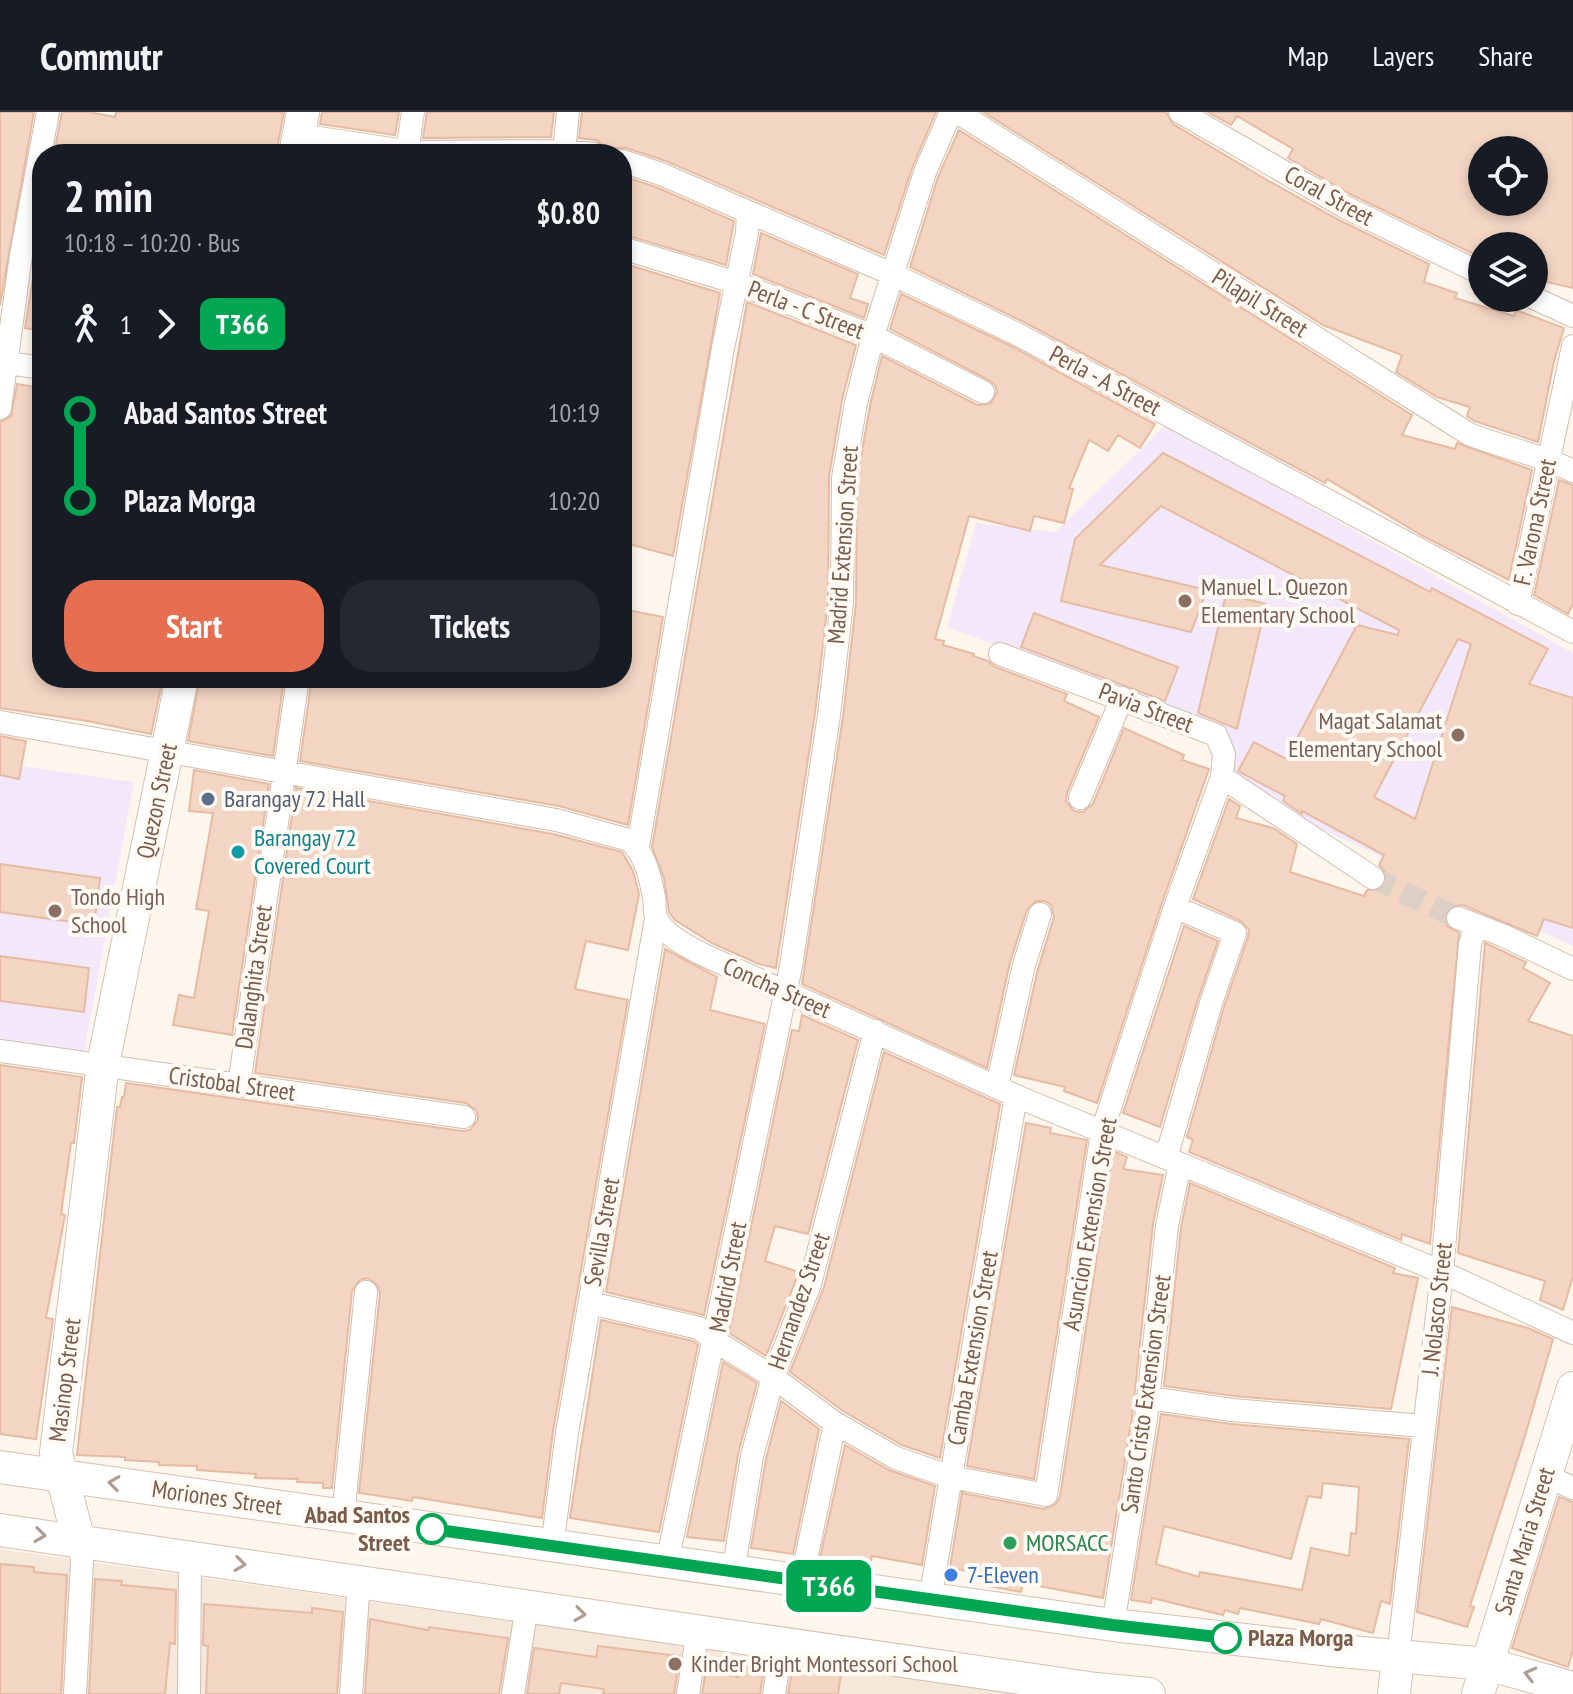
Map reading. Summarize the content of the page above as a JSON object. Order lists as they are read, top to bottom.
{
  "streets": {
    "main road": [
      "Quezon Street",
      "J. Nolasco Street",
      "Masinop Street",
      "Moriones Street",
      "Santa Maria Street"
    ],
    "street": [
      "Coral Street",
      "Pilapil Street",
      "Perla - C Street",
      "Perla - A Street",
      "F. Varona Street",
      "Madrid Extension Street",
      "Pavia Street",
      "Dalanghita Street",
      "Concha Street",
      "Cristobal Street",
      "Asuncion Extension Street",
      "Sevilla Street",
      "Madrid Street",
      "Hernandez Street",
      "Camba Extension Street",
      "Santo Cristo Extension Street"
    ]
  },
  "crossings": [
    ["Pilapil Street", "F. Varona Street"],
    ["Pilapil Street", "Madrid Extension Street"],
    ["Perla - C Street", "Madrid Extension Street"],
    ["Perla - A Street", "F. Varona Street"],
    ["Perla - A Street", "Madrid Extension Street"],
    ["Madrid Extension Street", "Concha Street"],
    ["Madrid Extension Street", "Madrid Street"],
    ["Pavia Street", "Asuncion Extension Street"],
    ["Quezon Street", "Cristobal Street"],
    ["Quezon Street", "Masinop Street"],
    ["Dalanghita Street", "Cristobal Street"],
    ["Concha Street", "Asuncion Extension Street"],
    ["Concha Street", "Sevilla Street"],
    ["Concha Street", "Madrid Street"],
    ["Concha Street", "Hernandez Street"],
    ["Concha Street", "J. Nolasco Street"],
    ["Concha Street", "Camba Extension Street"],
    ["Concha Street", "Santo Cristo Extension Street"],
    ["Cristobal Street", "Masinop Street"],
    ["Asuncion Extension Street", "Camba Extension Street"],
    ["Asuncion Extension Street", "Santo Cristo Extension Street"],
    ["Sevilla Street", "Moriones Street"],
    ["Madrid Street", "Moriones Street"],
    ["Hernandez Street", "Moriones Street"],
    ["J. Nolasco Street", "Moriones Street"],
    ["Camba Extension Street", "Moriones Street"],
    ["Masinop Street", "Moriones Street"],
    ["Santo Cristo Extension Street", "Moriones Street"],
    ["Moriones Street", "Santa Maria Street"]
  ],
  "places": [
    "Manuel L. Quezon Elementary School",
    "Magat Salamat Elementary School",
    "Barangay 72 Hall",
    "Barangay 72 Covered Court",
    "Tondo High School",
    "Abad Santos Street",
    "MORSACC",
    "7-Eleven",
    "Plaza Morga",
    "Kinder Bright Montessori School"
  ],
  "lines": ["bus line T366"],
  "page": {
    "header": "Commutr",
    "nav": ["Map", "Layers", "Share"],
    "on_map": "T366",
    "heading": ["2 min", "10:18 – 10:20 · Bus", "$0.80"],
    "legs": ["1", "T366"],
    "list": [
      {
        "name": "Abad Santos Street",
        "value": "10:19"
      },
      {
        "name": "Plaza Morga",
        "value": "10:20"
      }
    ],
    "buttons": ["Start", "Tickets"]
  }
}
